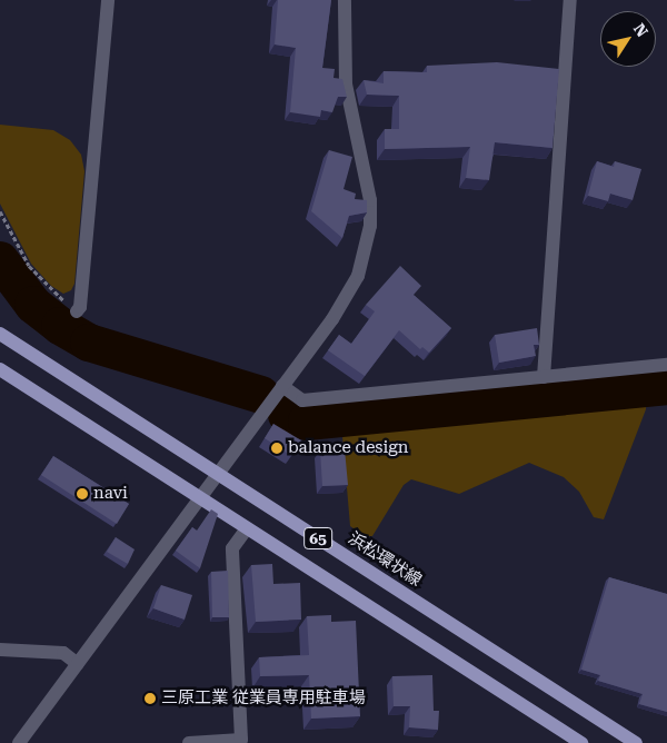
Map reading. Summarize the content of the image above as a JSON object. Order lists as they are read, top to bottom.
{
  "streets": {
    "main road": ["65", "浜松環状線"]
  },
  "places": ["balance design", "navi", "三原工業 従業員専用駐車場"],
  "north": "top right"
}
